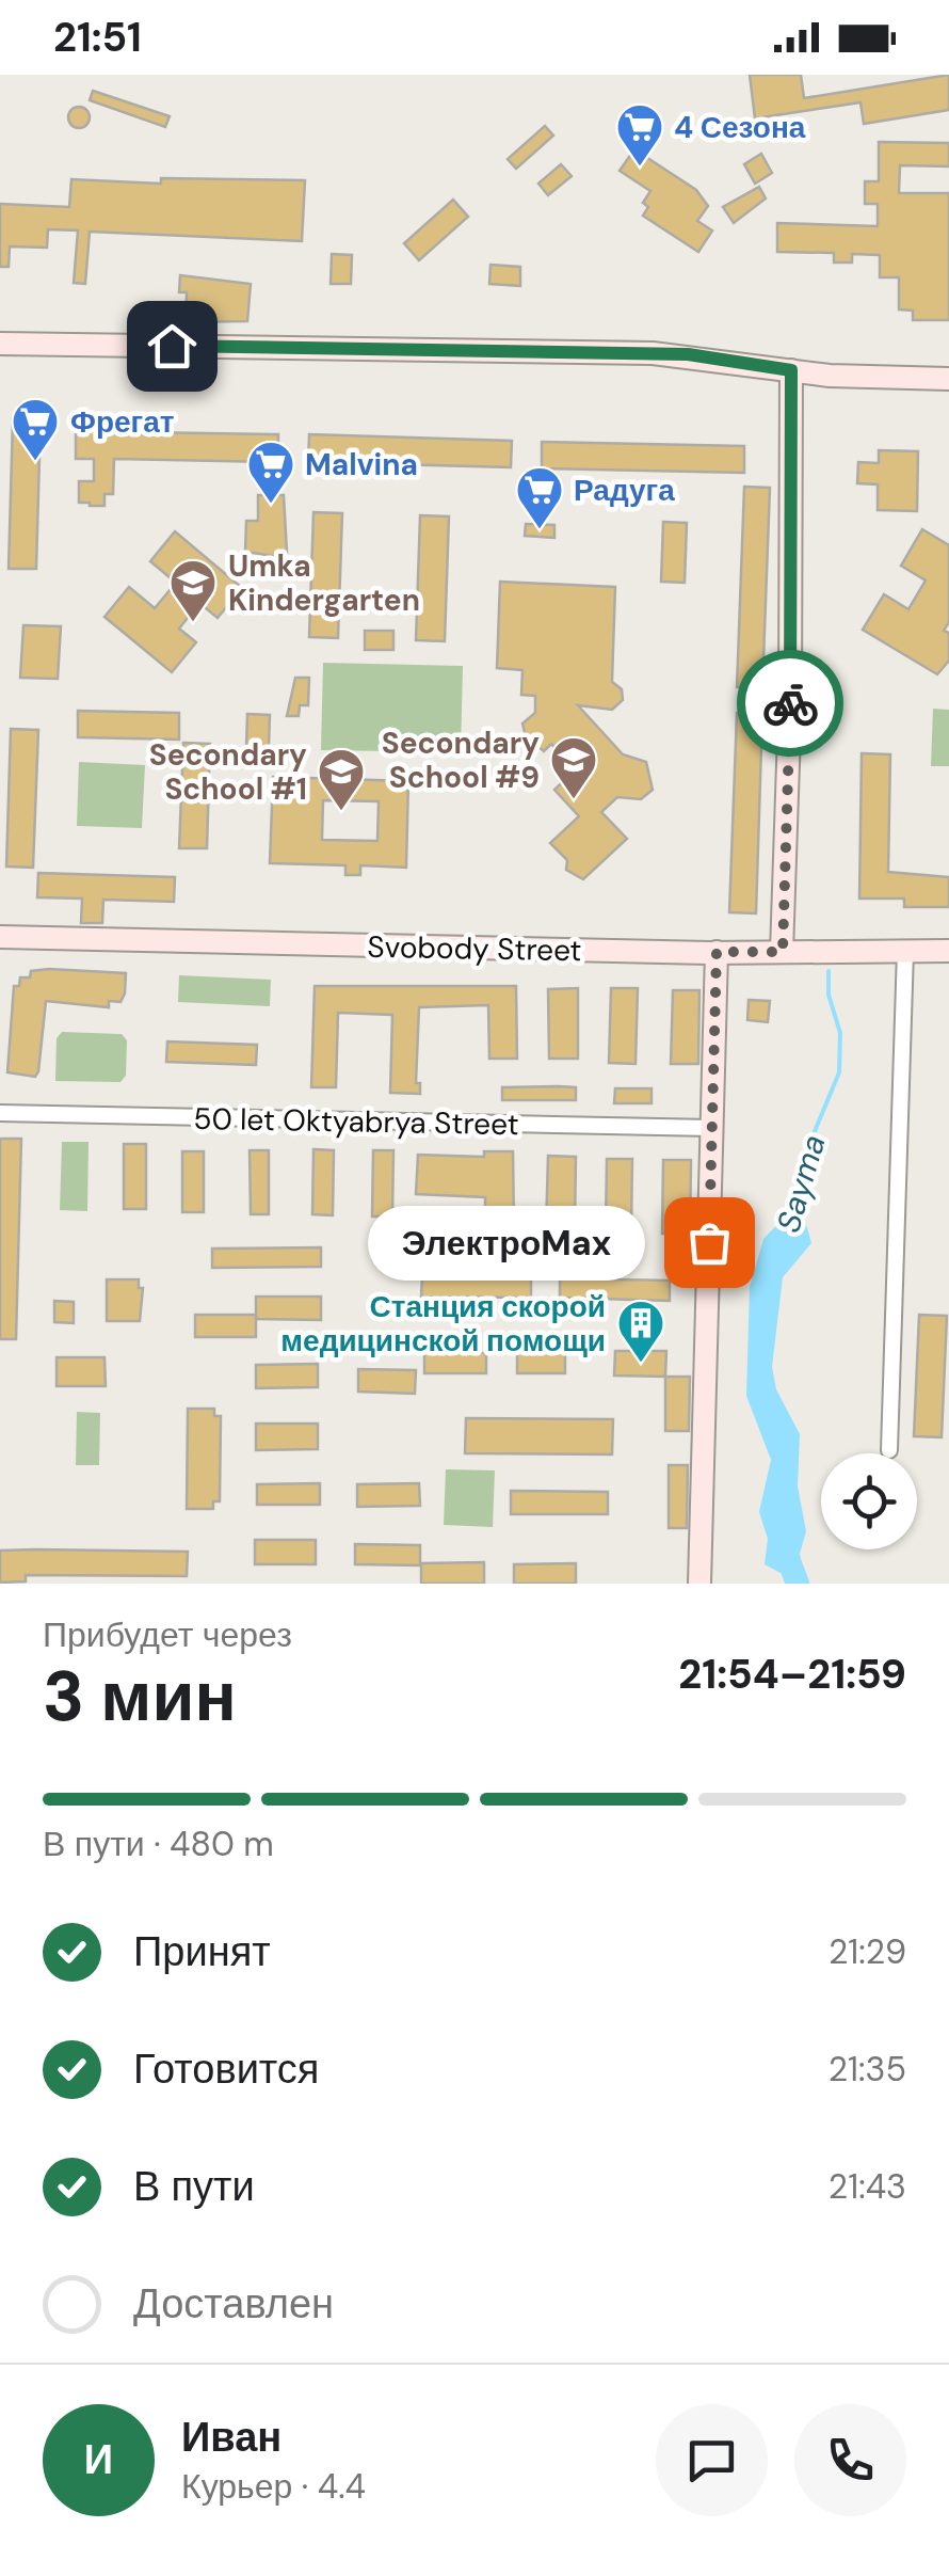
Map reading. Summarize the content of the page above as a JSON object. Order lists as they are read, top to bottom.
{
  "streets": {
    "street": ["Svobody Street", "50 let Oktyabrya Street"]
  },
  "water": ["Sayma"],
  "places": {
    "supermarket": [
      "4 Сезона",
      "Фрегат",
      "Malvina",
      "Радуга"
    ],
    "school or university": ["Umka Kindergarten", "Secondary School #9", "Secondary School #1"],
    "other": ["ЭлектроMax"],
    "building": ["Станция скорой медицинской помощи"]
  },
  "page": {
    "status": "21:51",
    "bubble": "ЭлектроMax",
    "heading": ["3 мин", "Прибудет через", "21:54–21:59"],
    "panel": ["Иван", "Курьер · 4.4"],
    "bar": "В пути · 480 m",
    "list": [
      ["Принят", "21:29"],
      ["Готовится", "21:35"],
      ["В пути", "21:43"],
      "Доставлен"
    ],
    "round": "И"
  }
}
